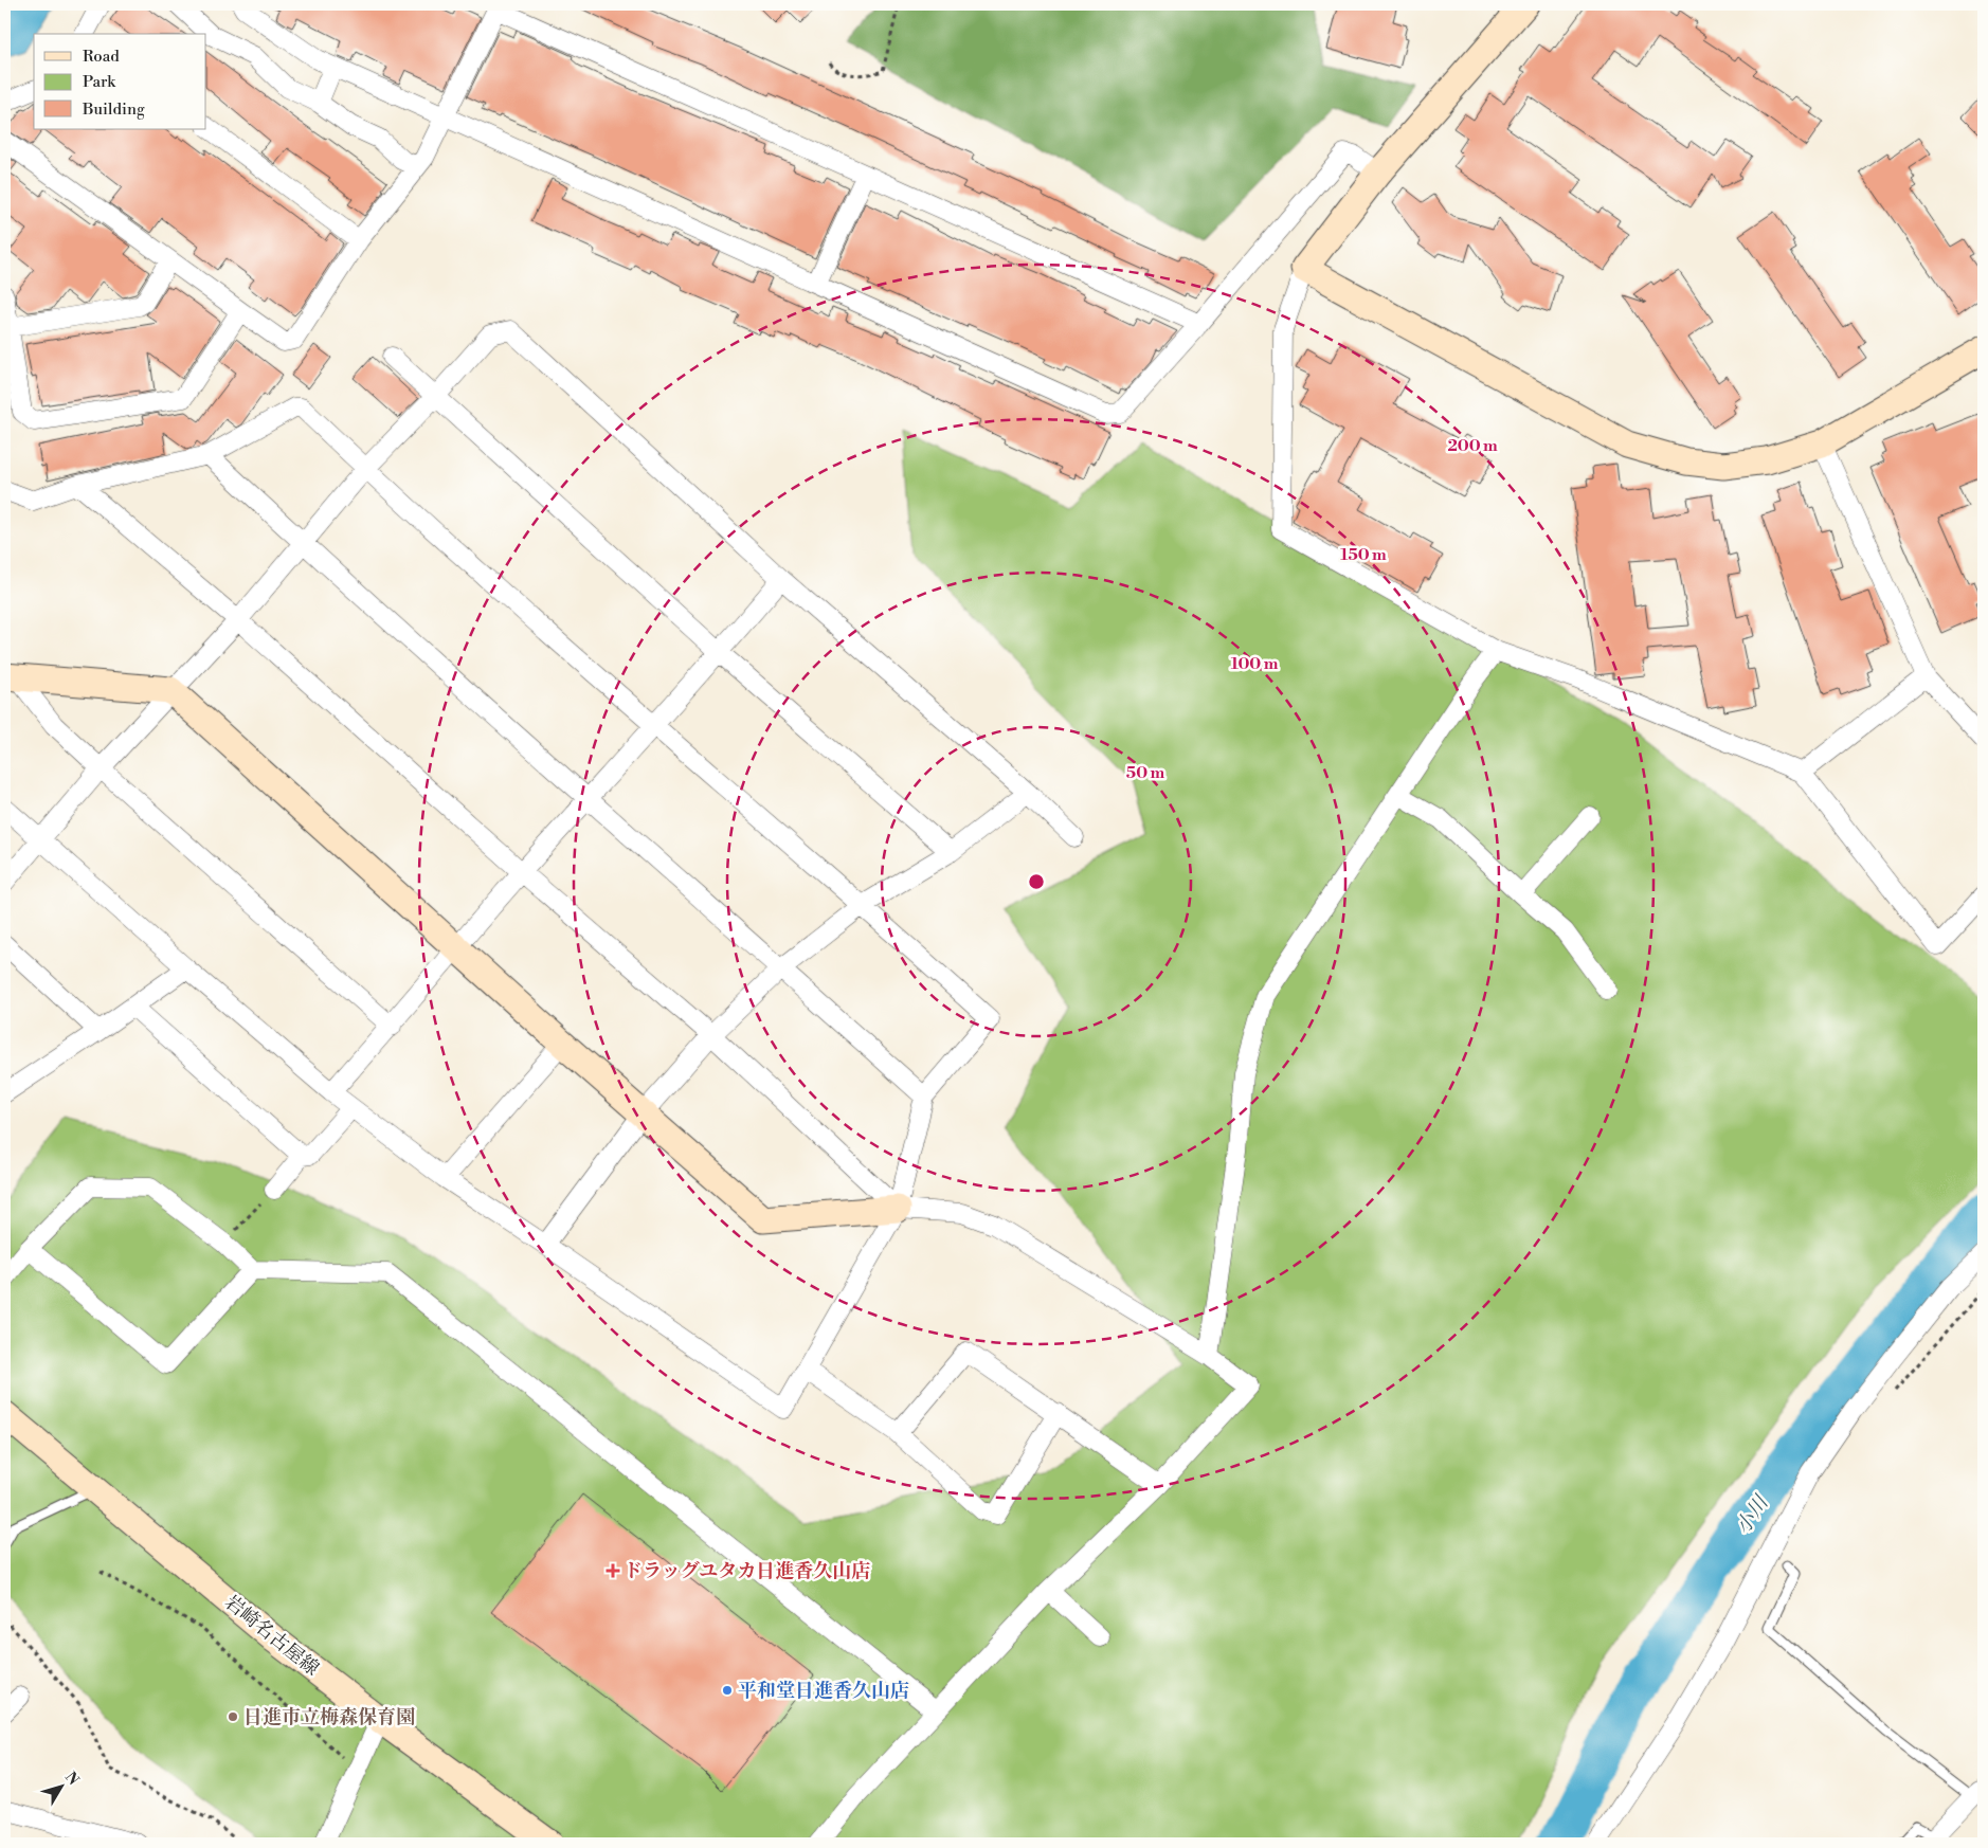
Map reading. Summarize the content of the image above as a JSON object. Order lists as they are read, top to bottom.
{
  "streets": {
    "street": ["岩崎名古屋線"]
  },
  "water": ["小川"],
  "places": {
    "health": ["ドラッグユタカ日進香久山店"],
    "other": ["平和堂日進香久山店", "日進市立梅森保育園"]
  },
  "legend": ["Road", "Park", "Building"],
  "north": "top right",
  "rings": [
    "200 m",
    "150 m",
    "100 m",
    "50 m"
  ]
}
